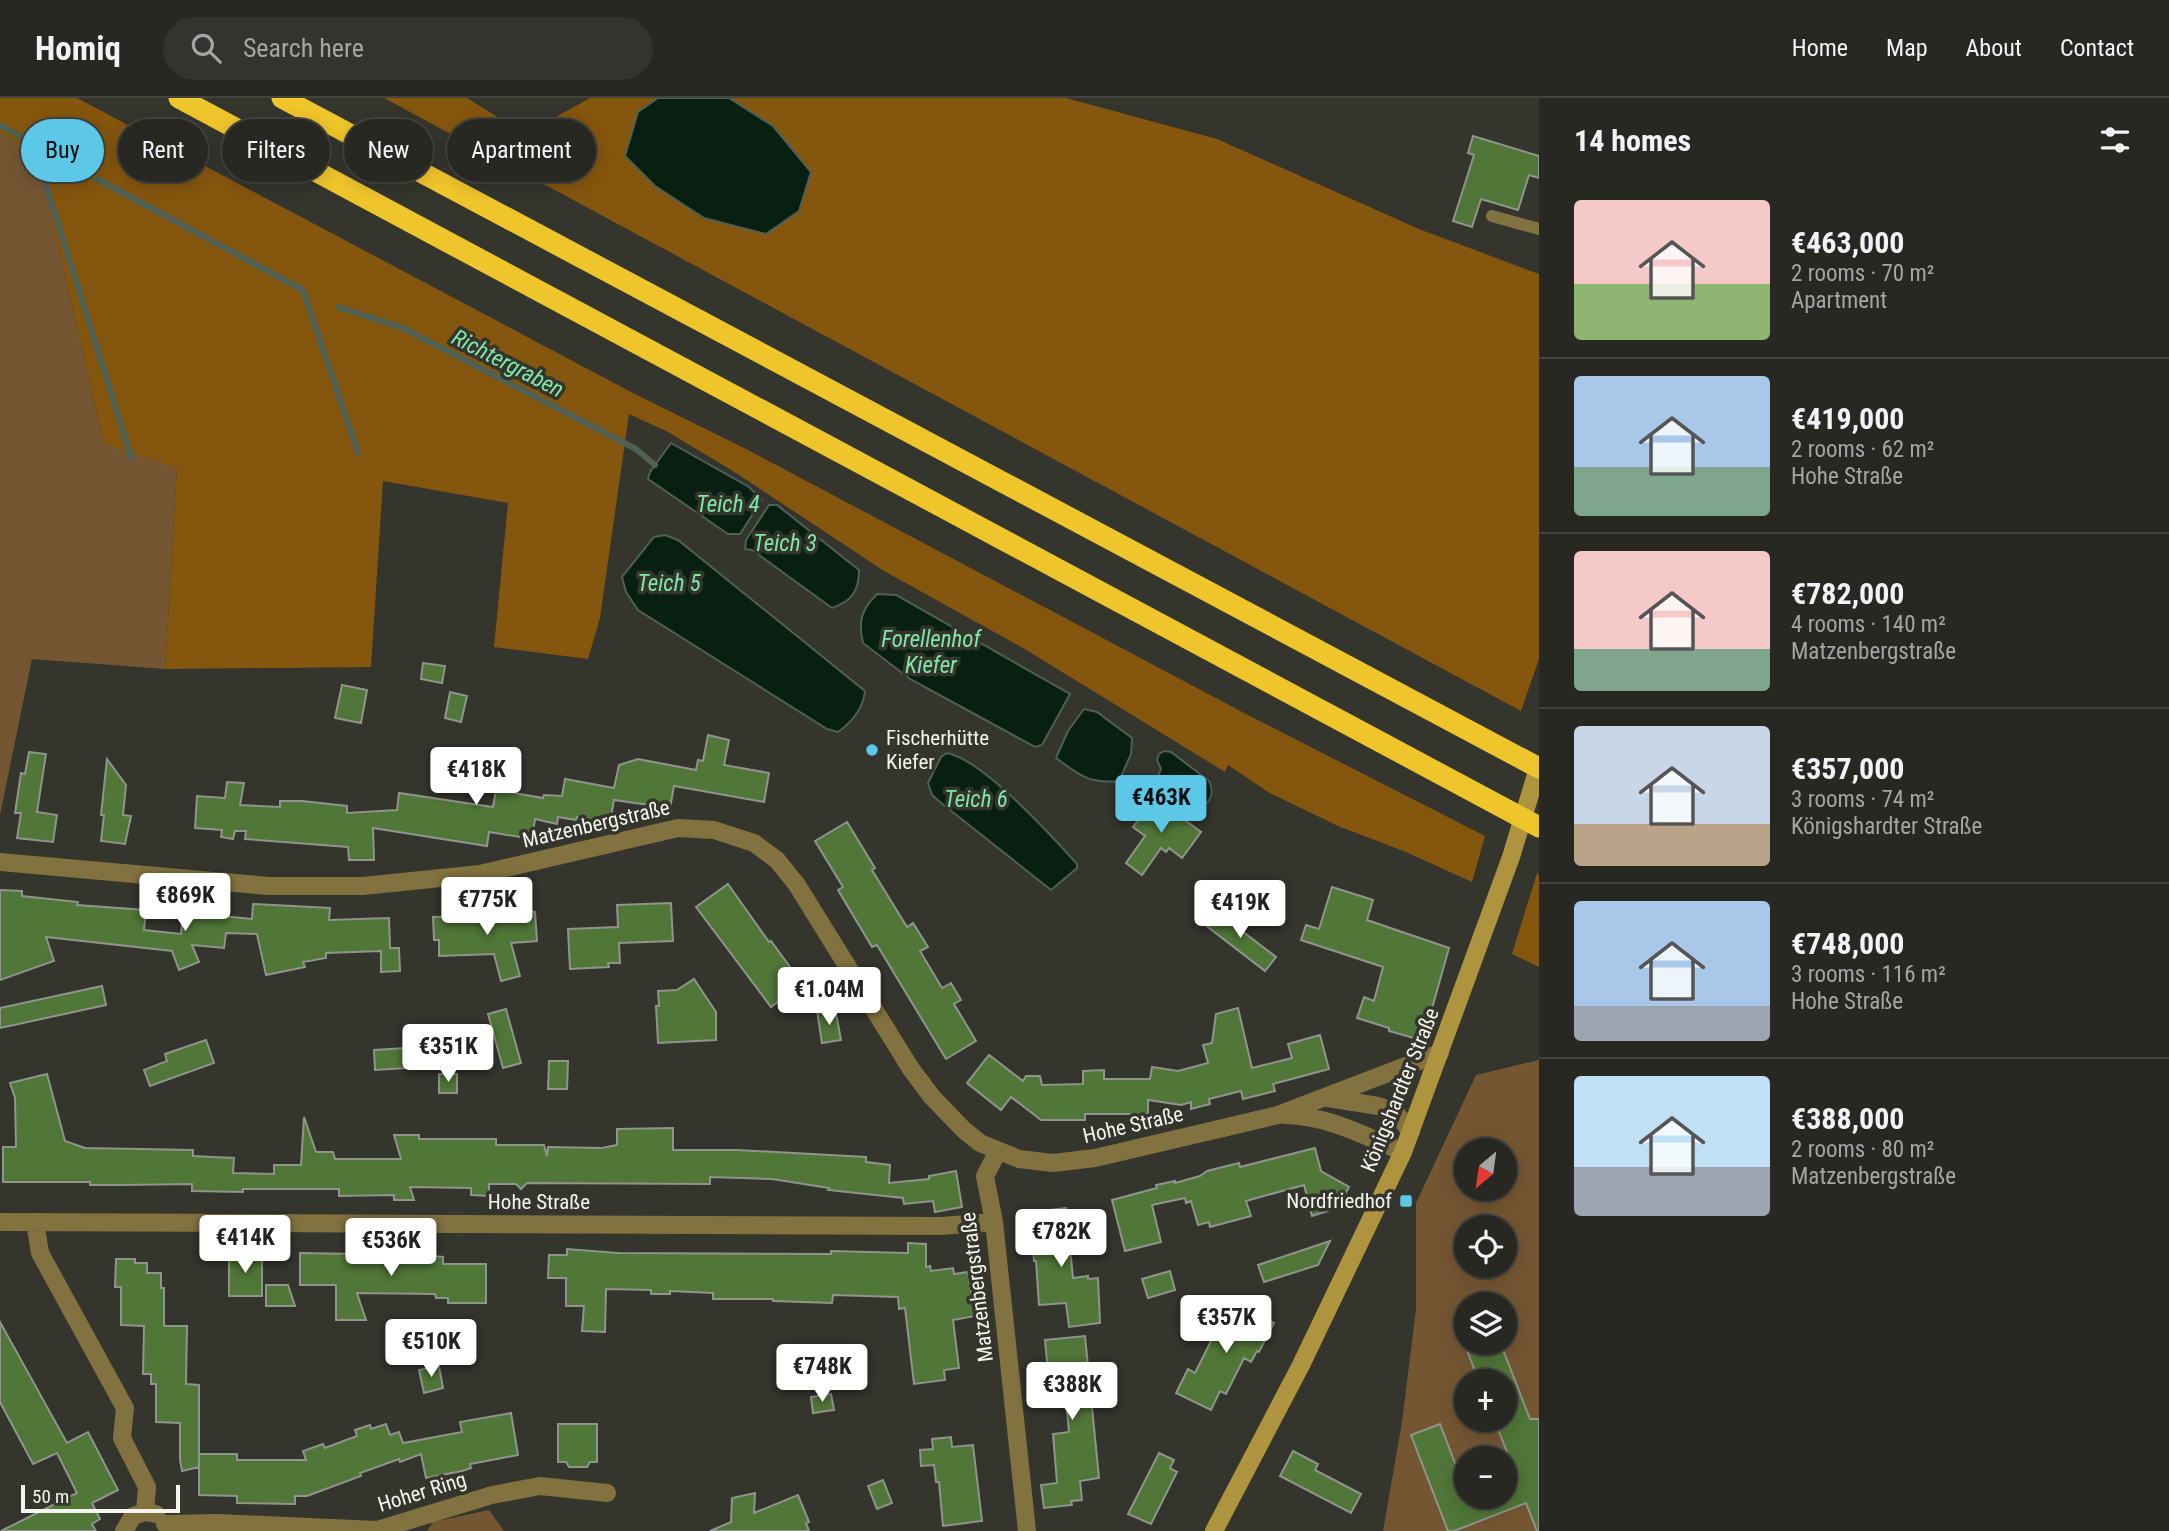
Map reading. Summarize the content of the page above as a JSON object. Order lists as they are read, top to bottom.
{
  "streets": {
    "street": [
      "Matzenbergstraße",
      "Königshardter Straße",
      "Hohe Straße",
      "Hoher Ring"
    ]
  },
  "crossings": [
    ["Matzenbergstraße", "Hohe Straße"],
    ["Königshardter Straße", "Hohe Straße"]
  ],
  "water": [
    "Richtergraben",
    "Teich 4",
    "Teich 3",
    "Teich 5",
    "Forellenhof Kiefer",
    "Teich 6"
  ],
  "places": {
    "other": ["Fischerhütte Kiefer"],
    "transit": ["Nordfriedhof"]
  },
  "scale_bar": "50 m",
  "north": "bottom left",
  "page": {
    "header": "Homiq",
    "search": "Search here",
    "nav": [
      "Home",
      "Map",
      "About",
      "Contact"
    ],
    "heading": "14 homes",
    "chip": [
      "Buy",
      "Rent",
      "Filters",
      "New",
      "Apartment"
    ],
    "list": [
      {
        "name": "€463,000",
        "note": "2 rooms · 70 m² · Apartment"
      },
      {
        "name": "€419,000",
        "note": "2 rooms · 62 m² · Hohe Straße"
      },
      {
        "name": "€782,000",
        "note": "4 rooms · 140 m² · Matzenbergstraße"
      },
      {
        "name": "€357,000",
        "note": "3 rooms · 74 m² · Königshardter Straße"
      },
      {
        "name": "€748,000",
        "note": "3 rooms · 116 m² · Hohe Straße"
      },
      {
        "name": "€388,000",
        "note": "2 rooms · 80 m² · Matzenbergstraße"
      }
    ],
    "price": [
      "€418K",
      "€463K",
      "€869K",
      "€775K",
      "€419K",
      "€1.04M",
      "€351K",
      "€782K",
      "€414K",
      "€536K",
      "€357K",
      "€510K",
      "€748K",
      "€388K"
    ],
    "map_buttons": ["+", "−"],
    "scale": "50 m"
  }
}
